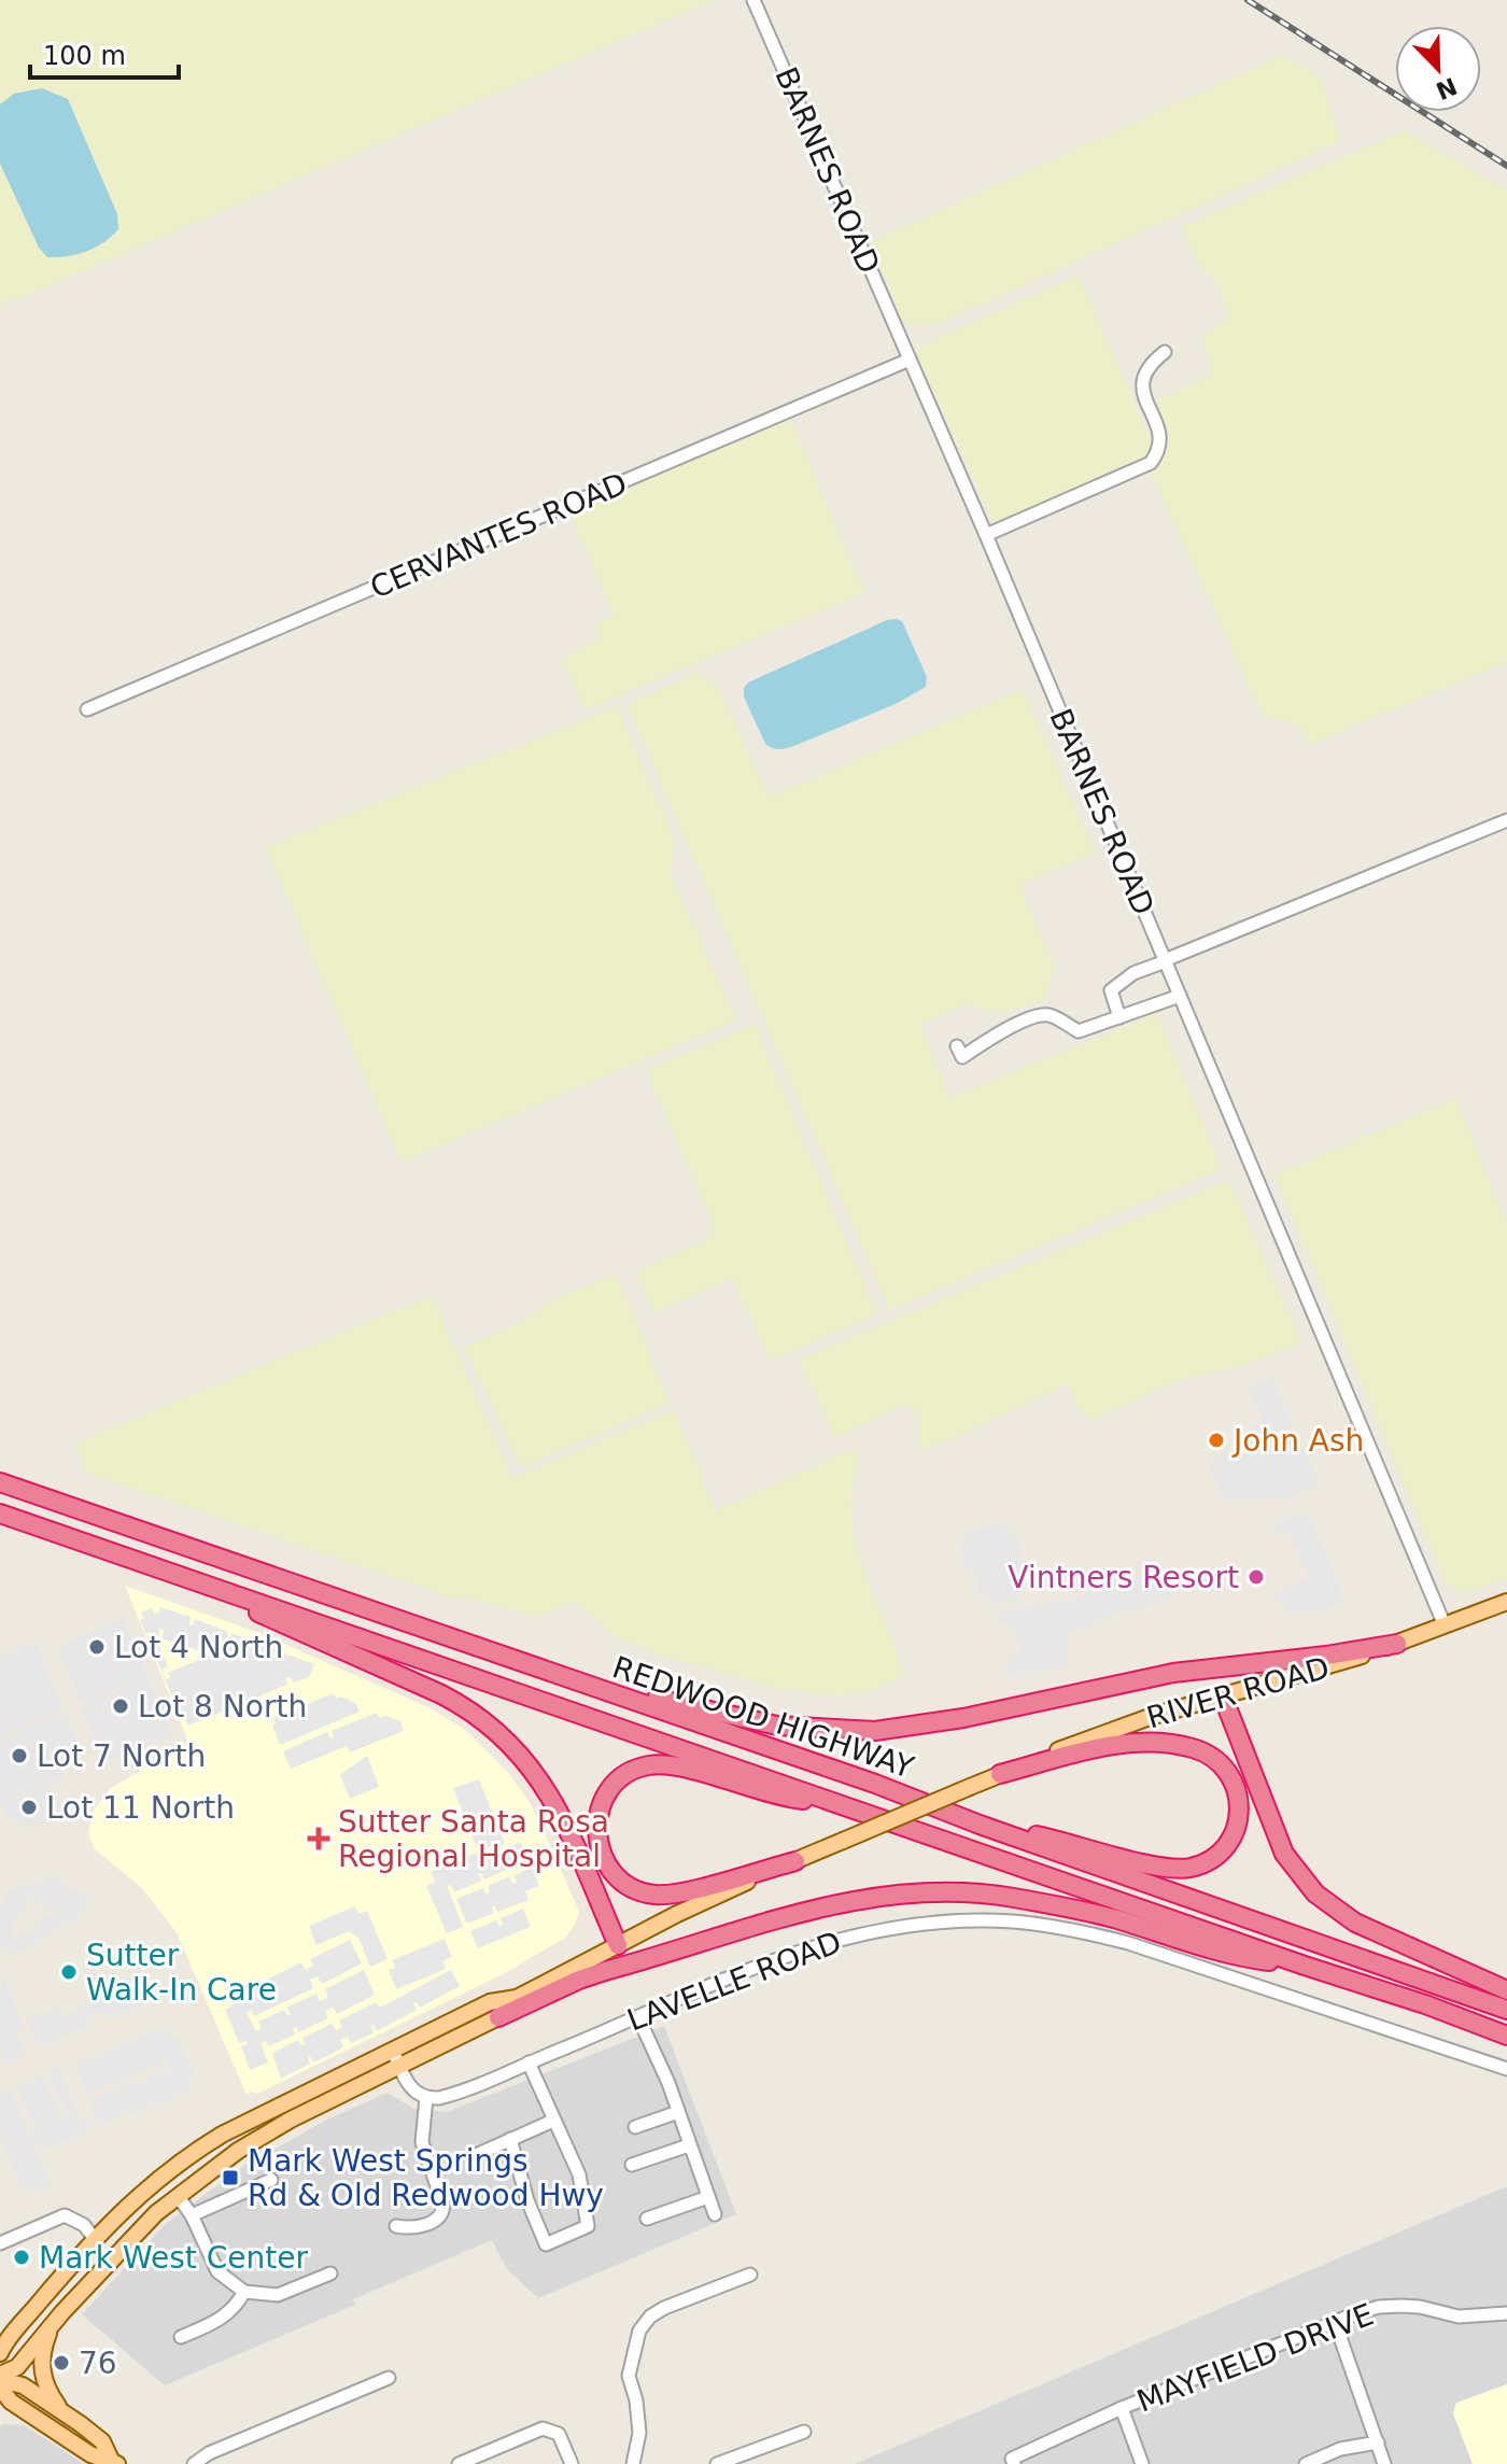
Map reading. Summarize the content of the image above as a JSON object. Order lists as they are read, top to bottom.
{
  "streets": {
    "highway": ["REDWOOD HIGHWAY"],
    "main road": ["RIVER ROAD"],
    "street": [
      "BARNES ROAD",
      "CERVANTES ROAD",
      "LAVELLE ROAD",
      "MAYFIELD DRIVE"
    ]
  },
  "crossings": [
    ["BARNES ROAD", "CERVANTES ROAD"],
    ["BARNES ROAD", "RIVER ROAD"]
  ],
  "places": {
    "other": [
      "John Ash",
      "Vintners Resort",
      "Lot 4 North",
      "Lot 8 North",
      "Lot 7 North",
      "Lot 11 North",
      "Sutter Walk-In Care",
      "Mark West Center",
      "76"
    ],
    "health": ["Sutter Santa Rosa Regional Hospital"],
    "transit": ["Mark West Springs Rd & Old Redwood Hwy"]
  },
  "scale_bar": "100 m",
  "north": "bottom right"
}
